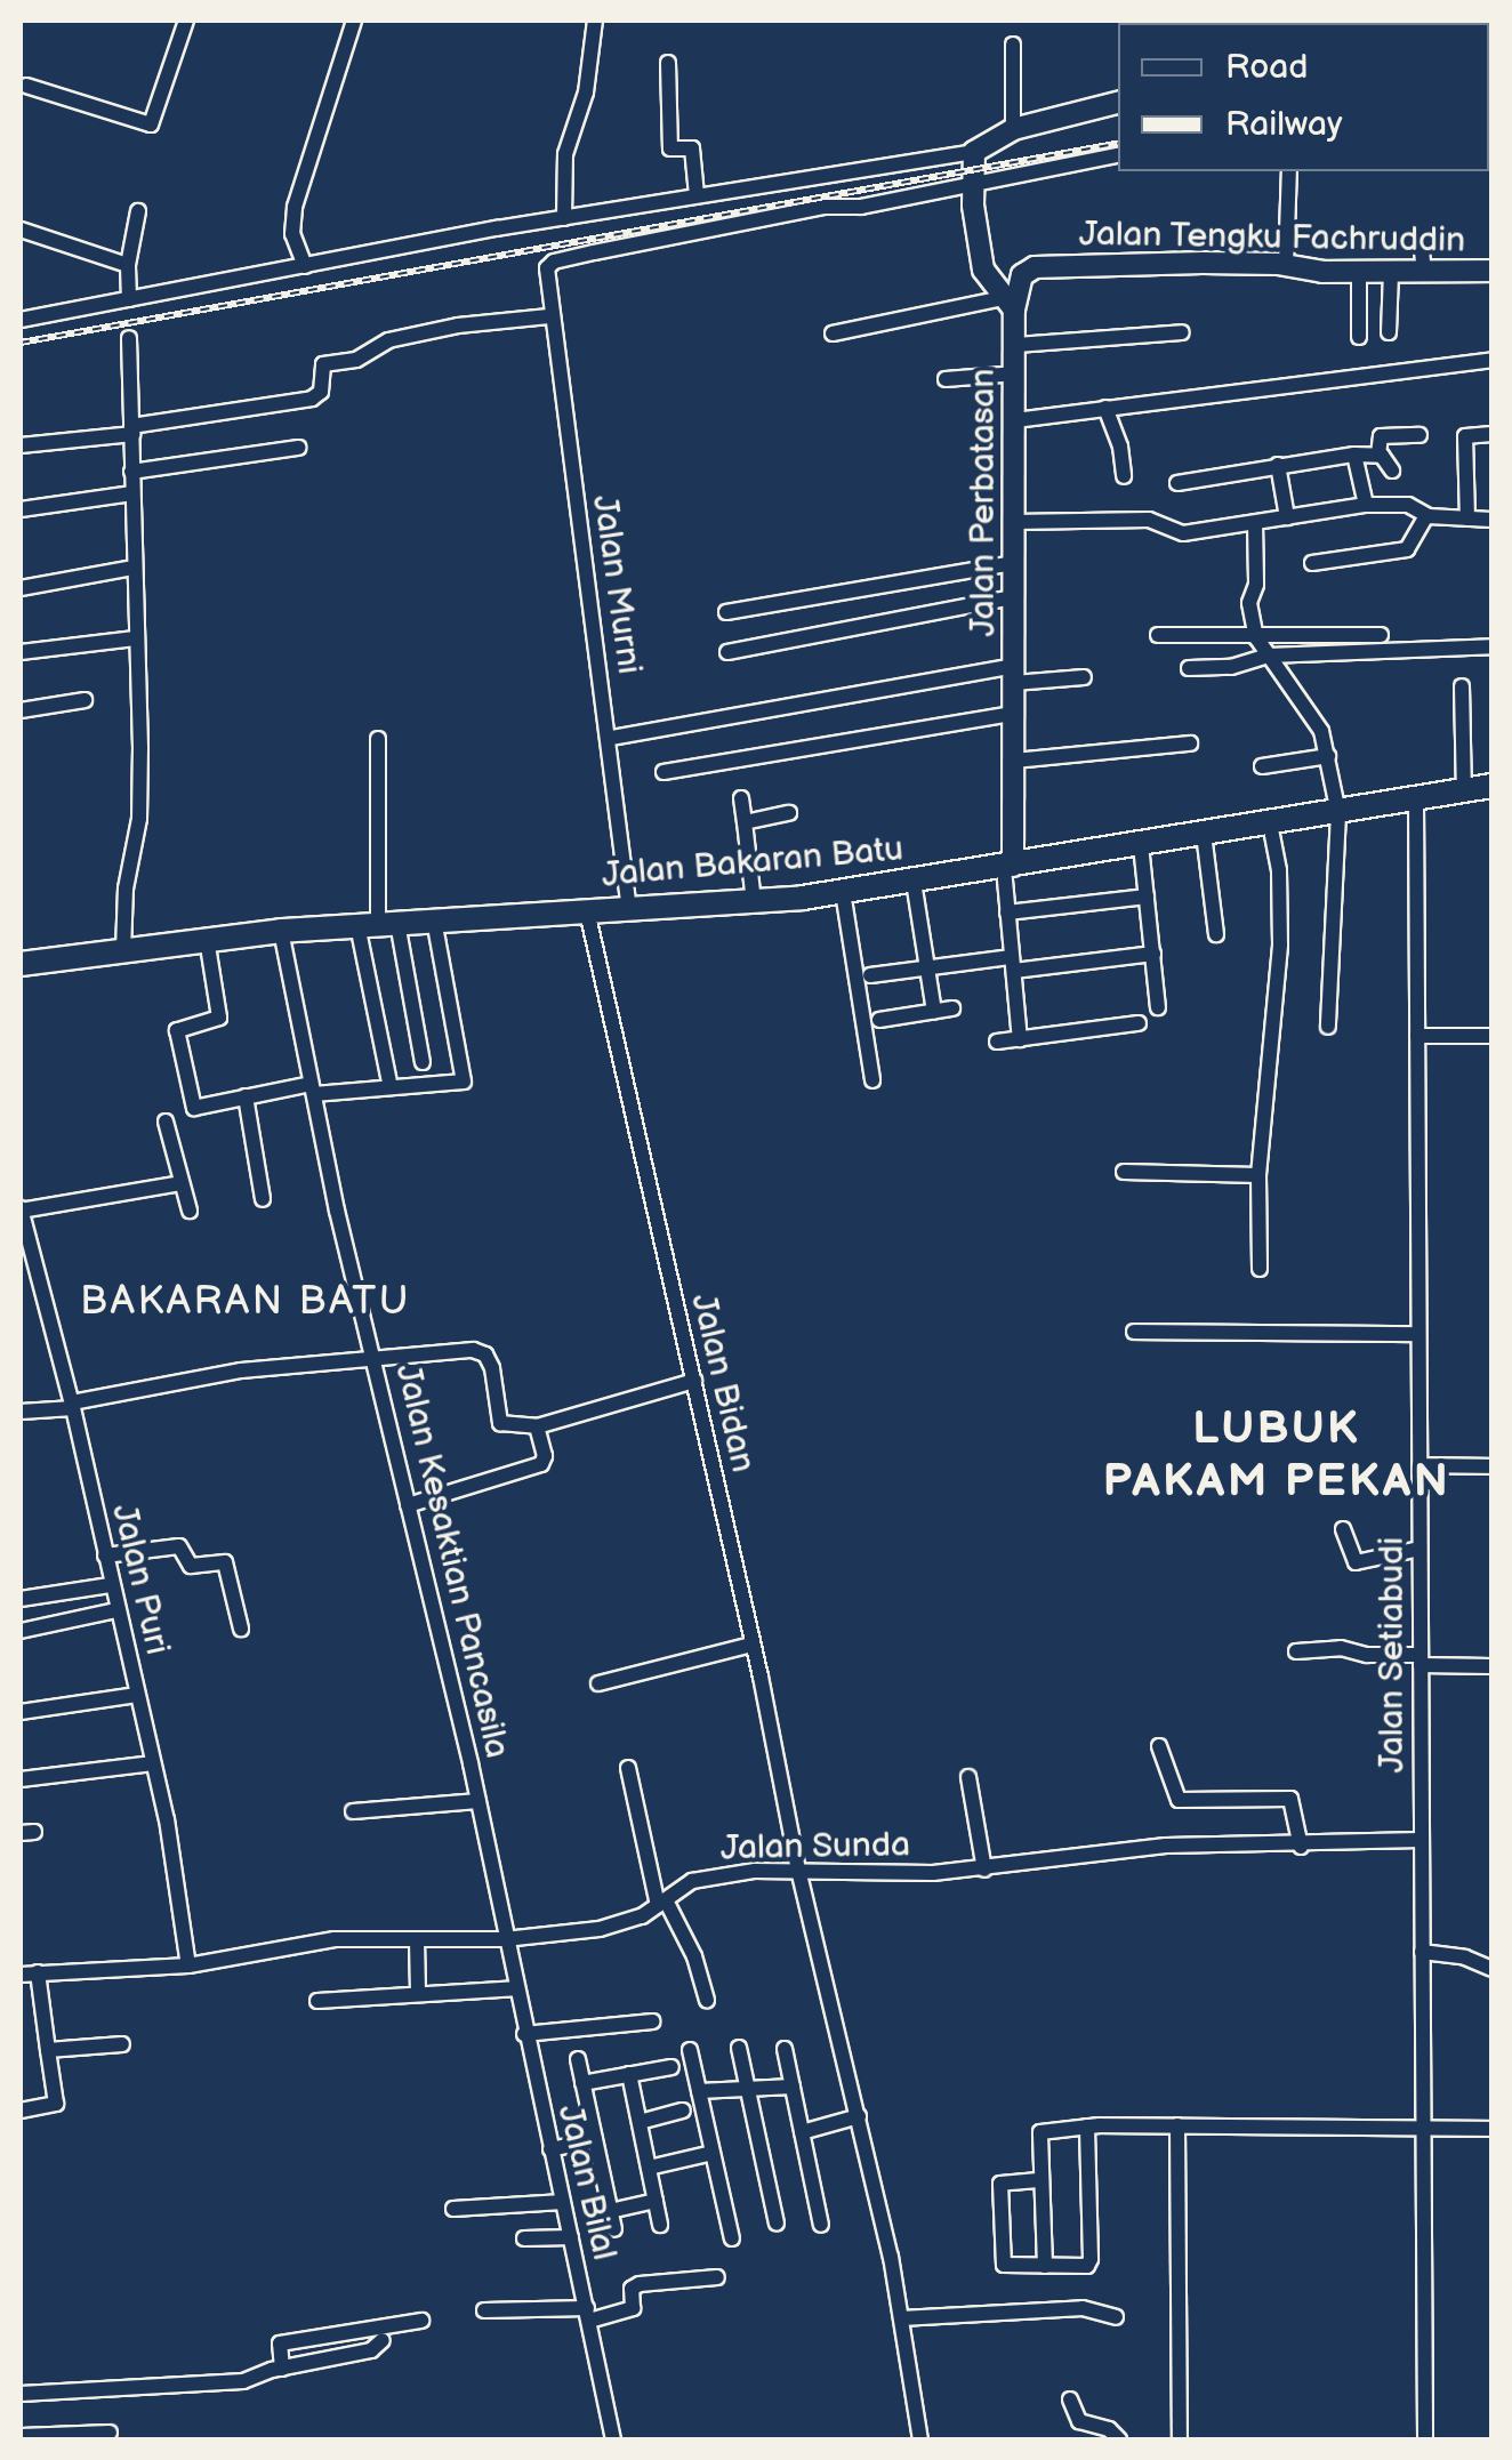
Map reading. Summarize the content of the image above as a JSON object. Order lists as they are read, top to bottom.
{
  "streets": {
    "highway": ["Jalan Bakaran Batu"],
    "main road": ["Jalan Tengku Fachruddin", "Jalan Perbatasan"],
    "street": [
      "Jalan Murni",
      "Jalan Bidan",
      "Jalan Kesaktian Pancasila",
      "Jalan Puri",
      "Jalan Setiabudi",
      "Jalan Sunda",
      "Jalan Bilal"
    ]
  },
  "crossings": [
    ["Jalan Tengku Fachruddin", "Jalan Perbatasan"],
    ["Jalan Perbatasan", "Jalan Murni"],
    ["Jalan Perbatasan", "Jalan Bakaran Batu"],
    ["Jalan Murni", "Jalan Bakaran Batu"],
    ["Jalan Bakaran Batu", "Jalan Bidan"],
    ["Jalan Bakaran Batu", "Jalan Kesaktian Pancasila"],
    ["Jalan Bakaran Batu", "Jalan Setiabudi"],
    ["Jalan Bidan", "Jalan Sunda"],
    ["Jalan Kesaktian Pancasila", "Jalan Sunda"],
    ["Jalan Kesaktian Pancasila", "Jalan Bilal"],
    ["Jalan Puri", "Jalan Sunda"],
    ["Jalan Setiabudi", "Jalan Sunda"],
    ["Jalan Sunda", "Jalan Bilal"]
  ],
  "districts": ["BAKARAN BATU", "LUBUK PAKAM PEKAN"],
  "legend": ["Road", "Railway"]
}
